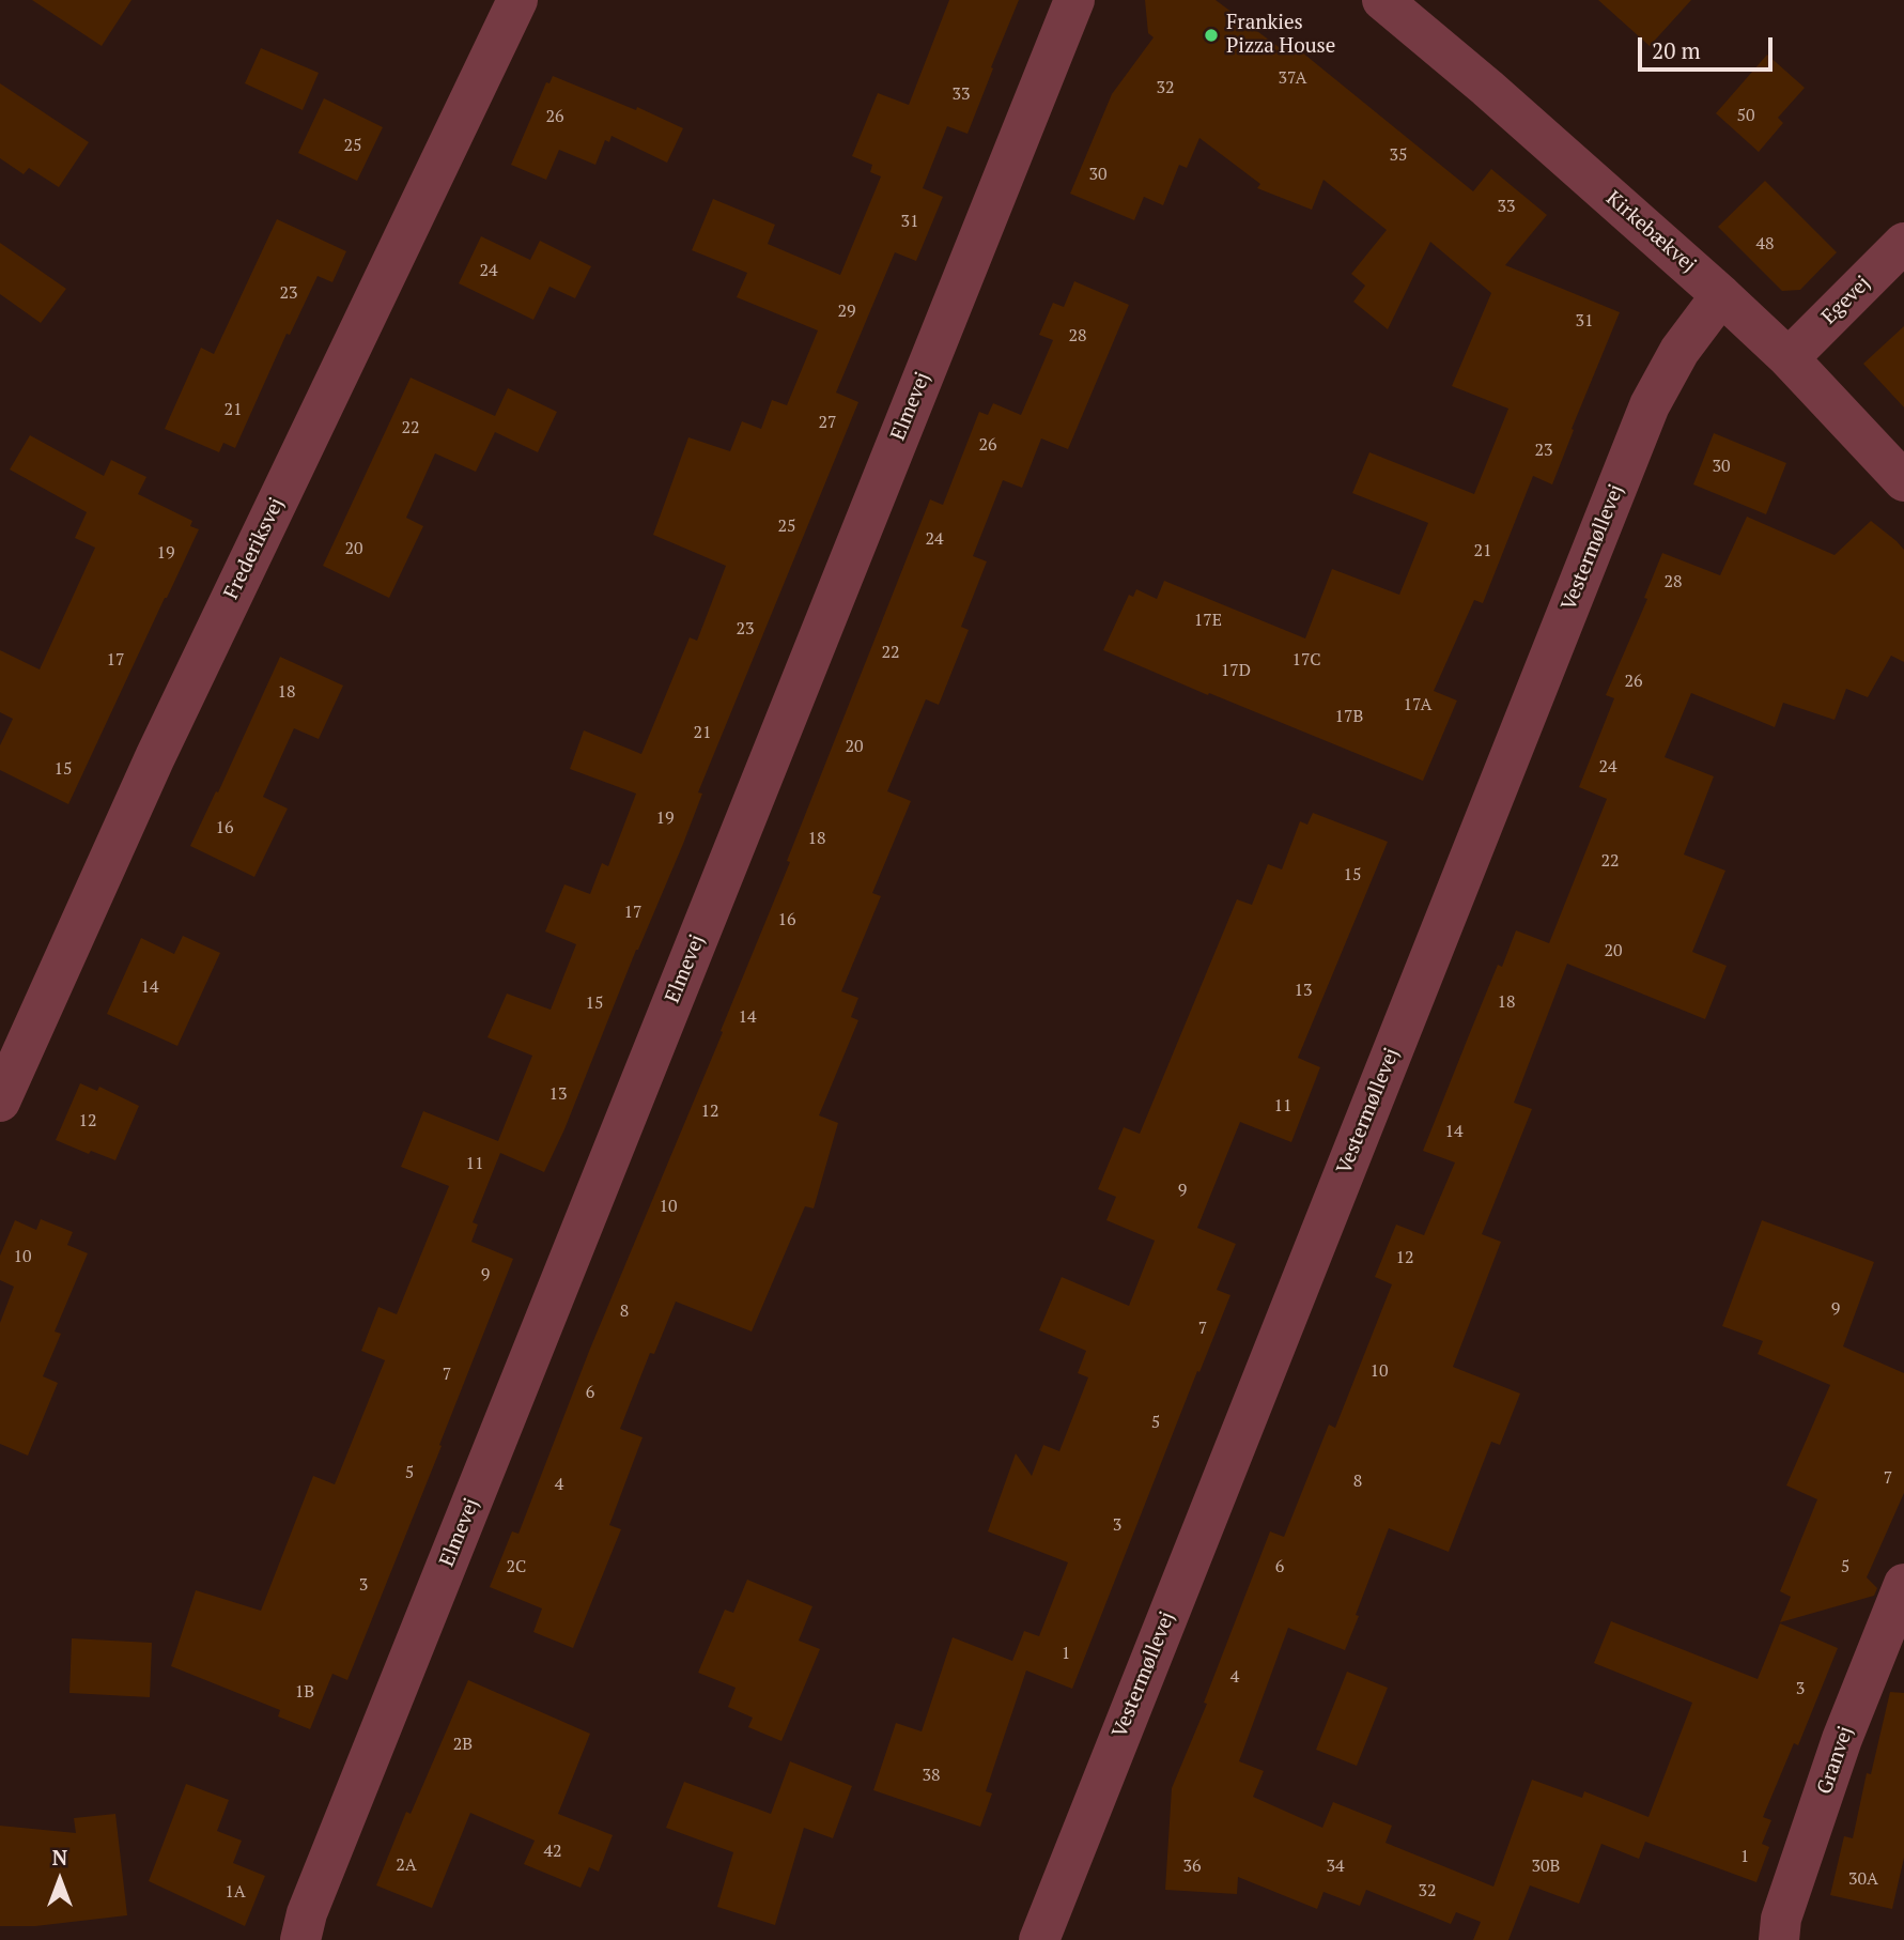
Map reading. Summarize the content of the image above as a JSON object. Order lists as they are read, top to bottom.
{
  "streets": {
    "street": [
      "Kirkebækvej",
      "Egevej",
      "Elmevej",
      "Vestermøllevej",
      "Frederiksvej",
      "Granvej"
    ]
  },
  "crossings": [
    ["Kirkebækvej", "Egevej"],
    ["Kirkebækvej", "Vestermøllevej"]
  ],
  "places": ["Frankies Pizza House"],
  "house_numbers": [
    "37A",
    "32",
    "33",
    "50",
    "26",
    "25",
    "35",
    "30",
    "33",
    "31",
    "48",
    "24",
    "23",
    "29",
    "31",
    "28",
    "21",
    "27",
    "22",
    "26",
    "23",
    "30",
    "25",
    "24",
    "20",
    "21",
    "19",
    "28",
    "17E",
    "23",
    "22",
    "17",
    "17C",
    "17D",
    "26",
    "18",
    "17A",
    "17B",
    "21",
    "20",
    "24",
    "15",
    "19",
    "16",
    "18",
    "22",
    "15",
    "17",
    "16",
    "20",
    "14",
    "13",
    "18",
    "15",
    "14",
    "13",
    "11",
    "12",
    "12",
    "14",
    "11",
    "9",
    "10",
    "10",
    "12",
    "9",
    "9",
    "8",
    "7",
    "10",
    "7",
    "6",
    "5",
    "5",
    "7",
    "8",
    "4",
    "3",
    "2C",
    "6",
    "5",
    "3",
    "1",
    "4",
    "3",
    "1B",
    "2B",
    "38",
    "42",
    "1",
    "2A",
    "36",
    "34",
    "30B",
    "30A",
    "32",
    "1A"
  ],
  "scale_bar": "20 m",
  "north": "top"
}
